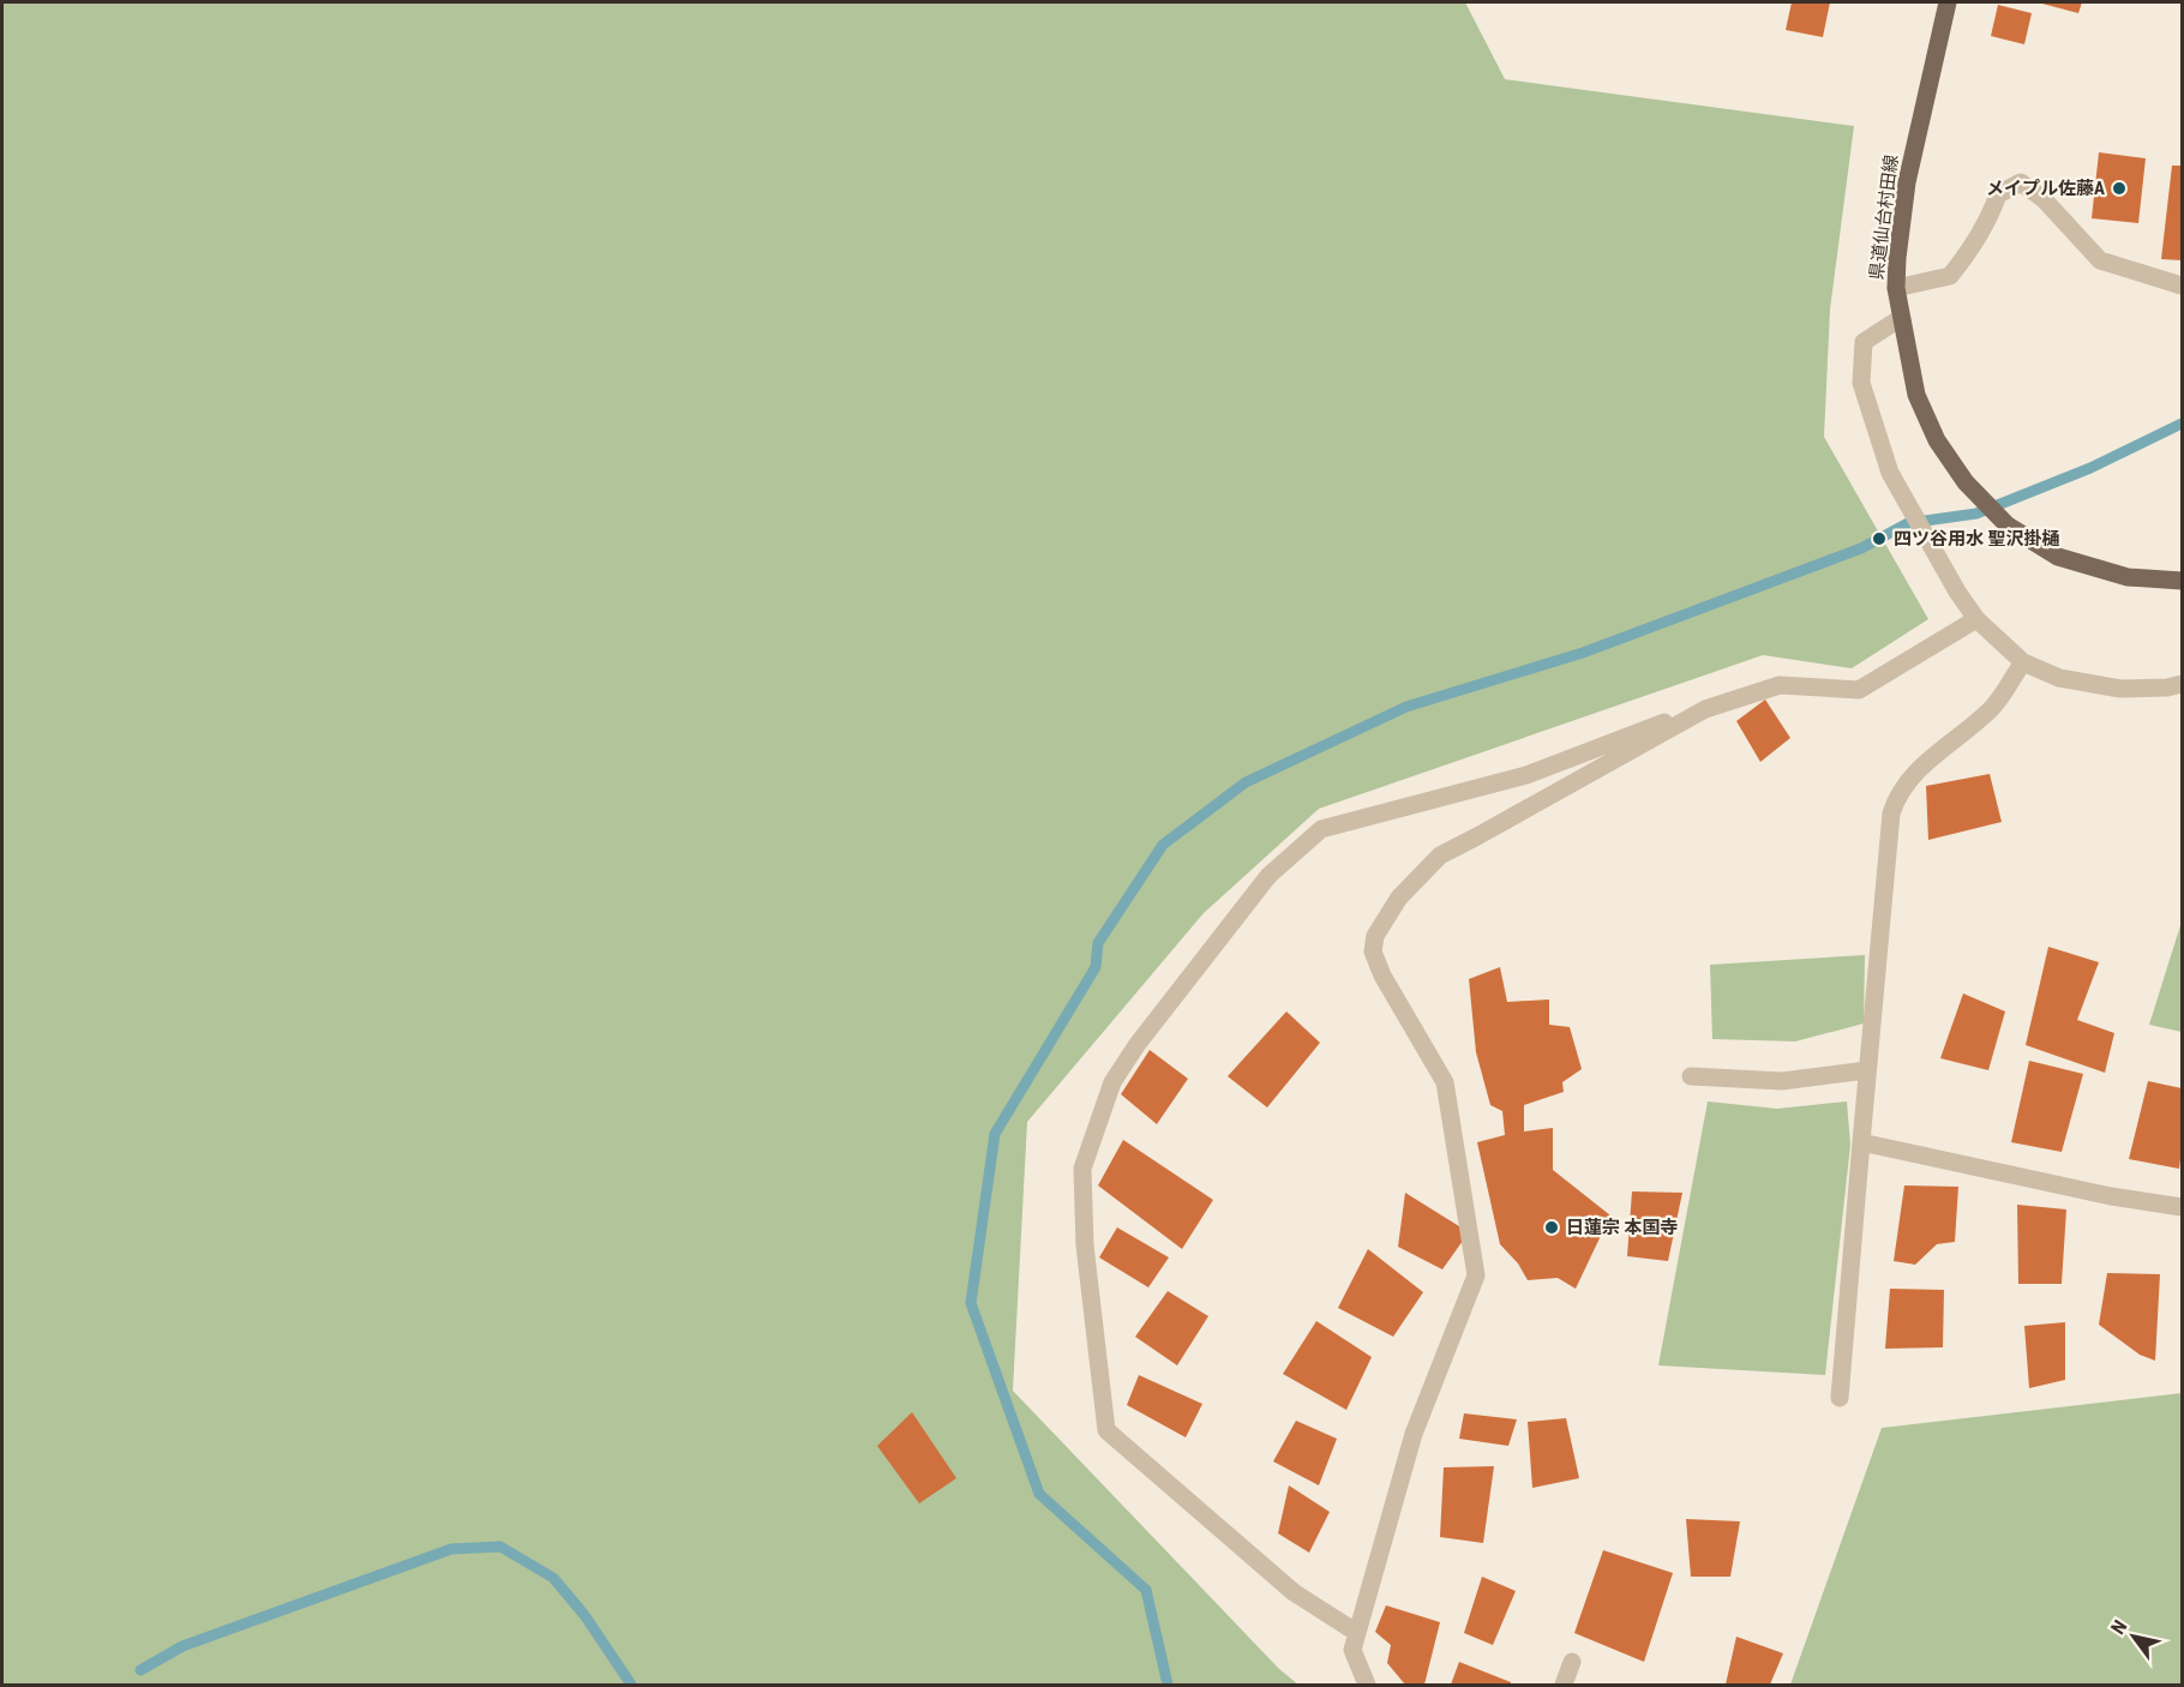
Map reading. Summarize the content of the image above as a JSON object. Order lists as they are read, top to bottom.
{
  "streets": {
    "main road": ["県道仙台村田線"]
  },
  "places": ["メイプル佐藤A", "四ツ谷用水 聖沢掛樋", "日蓮宗 本国寺"],
  "north": "top left"
}
